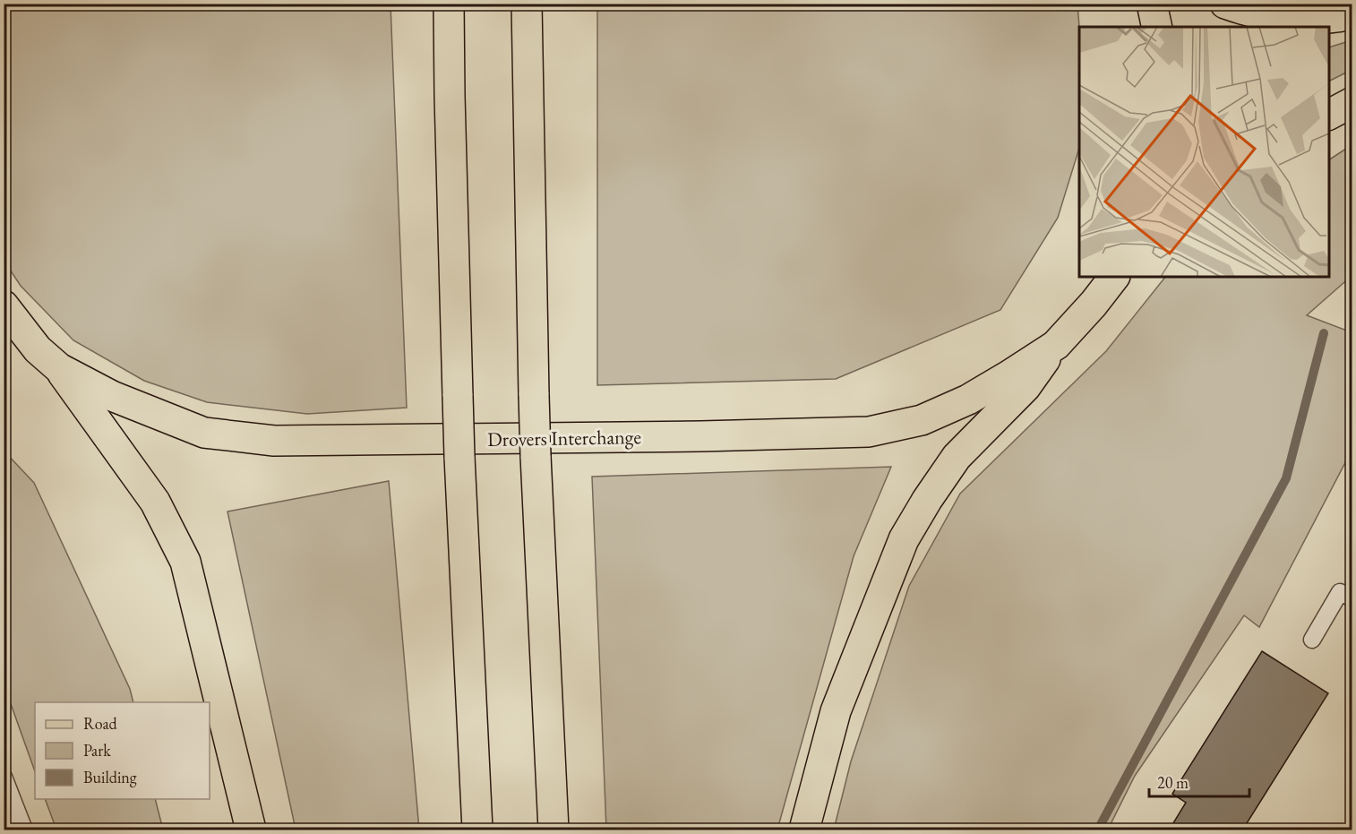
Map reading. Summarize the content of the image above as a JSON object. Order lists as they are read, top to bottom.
{
  "streets": {
    "main road": ["Drovers Interchange"]
  },
  "legend": ["Road", "Park", "Building"],
  "scale_bar": "20 m"
}
